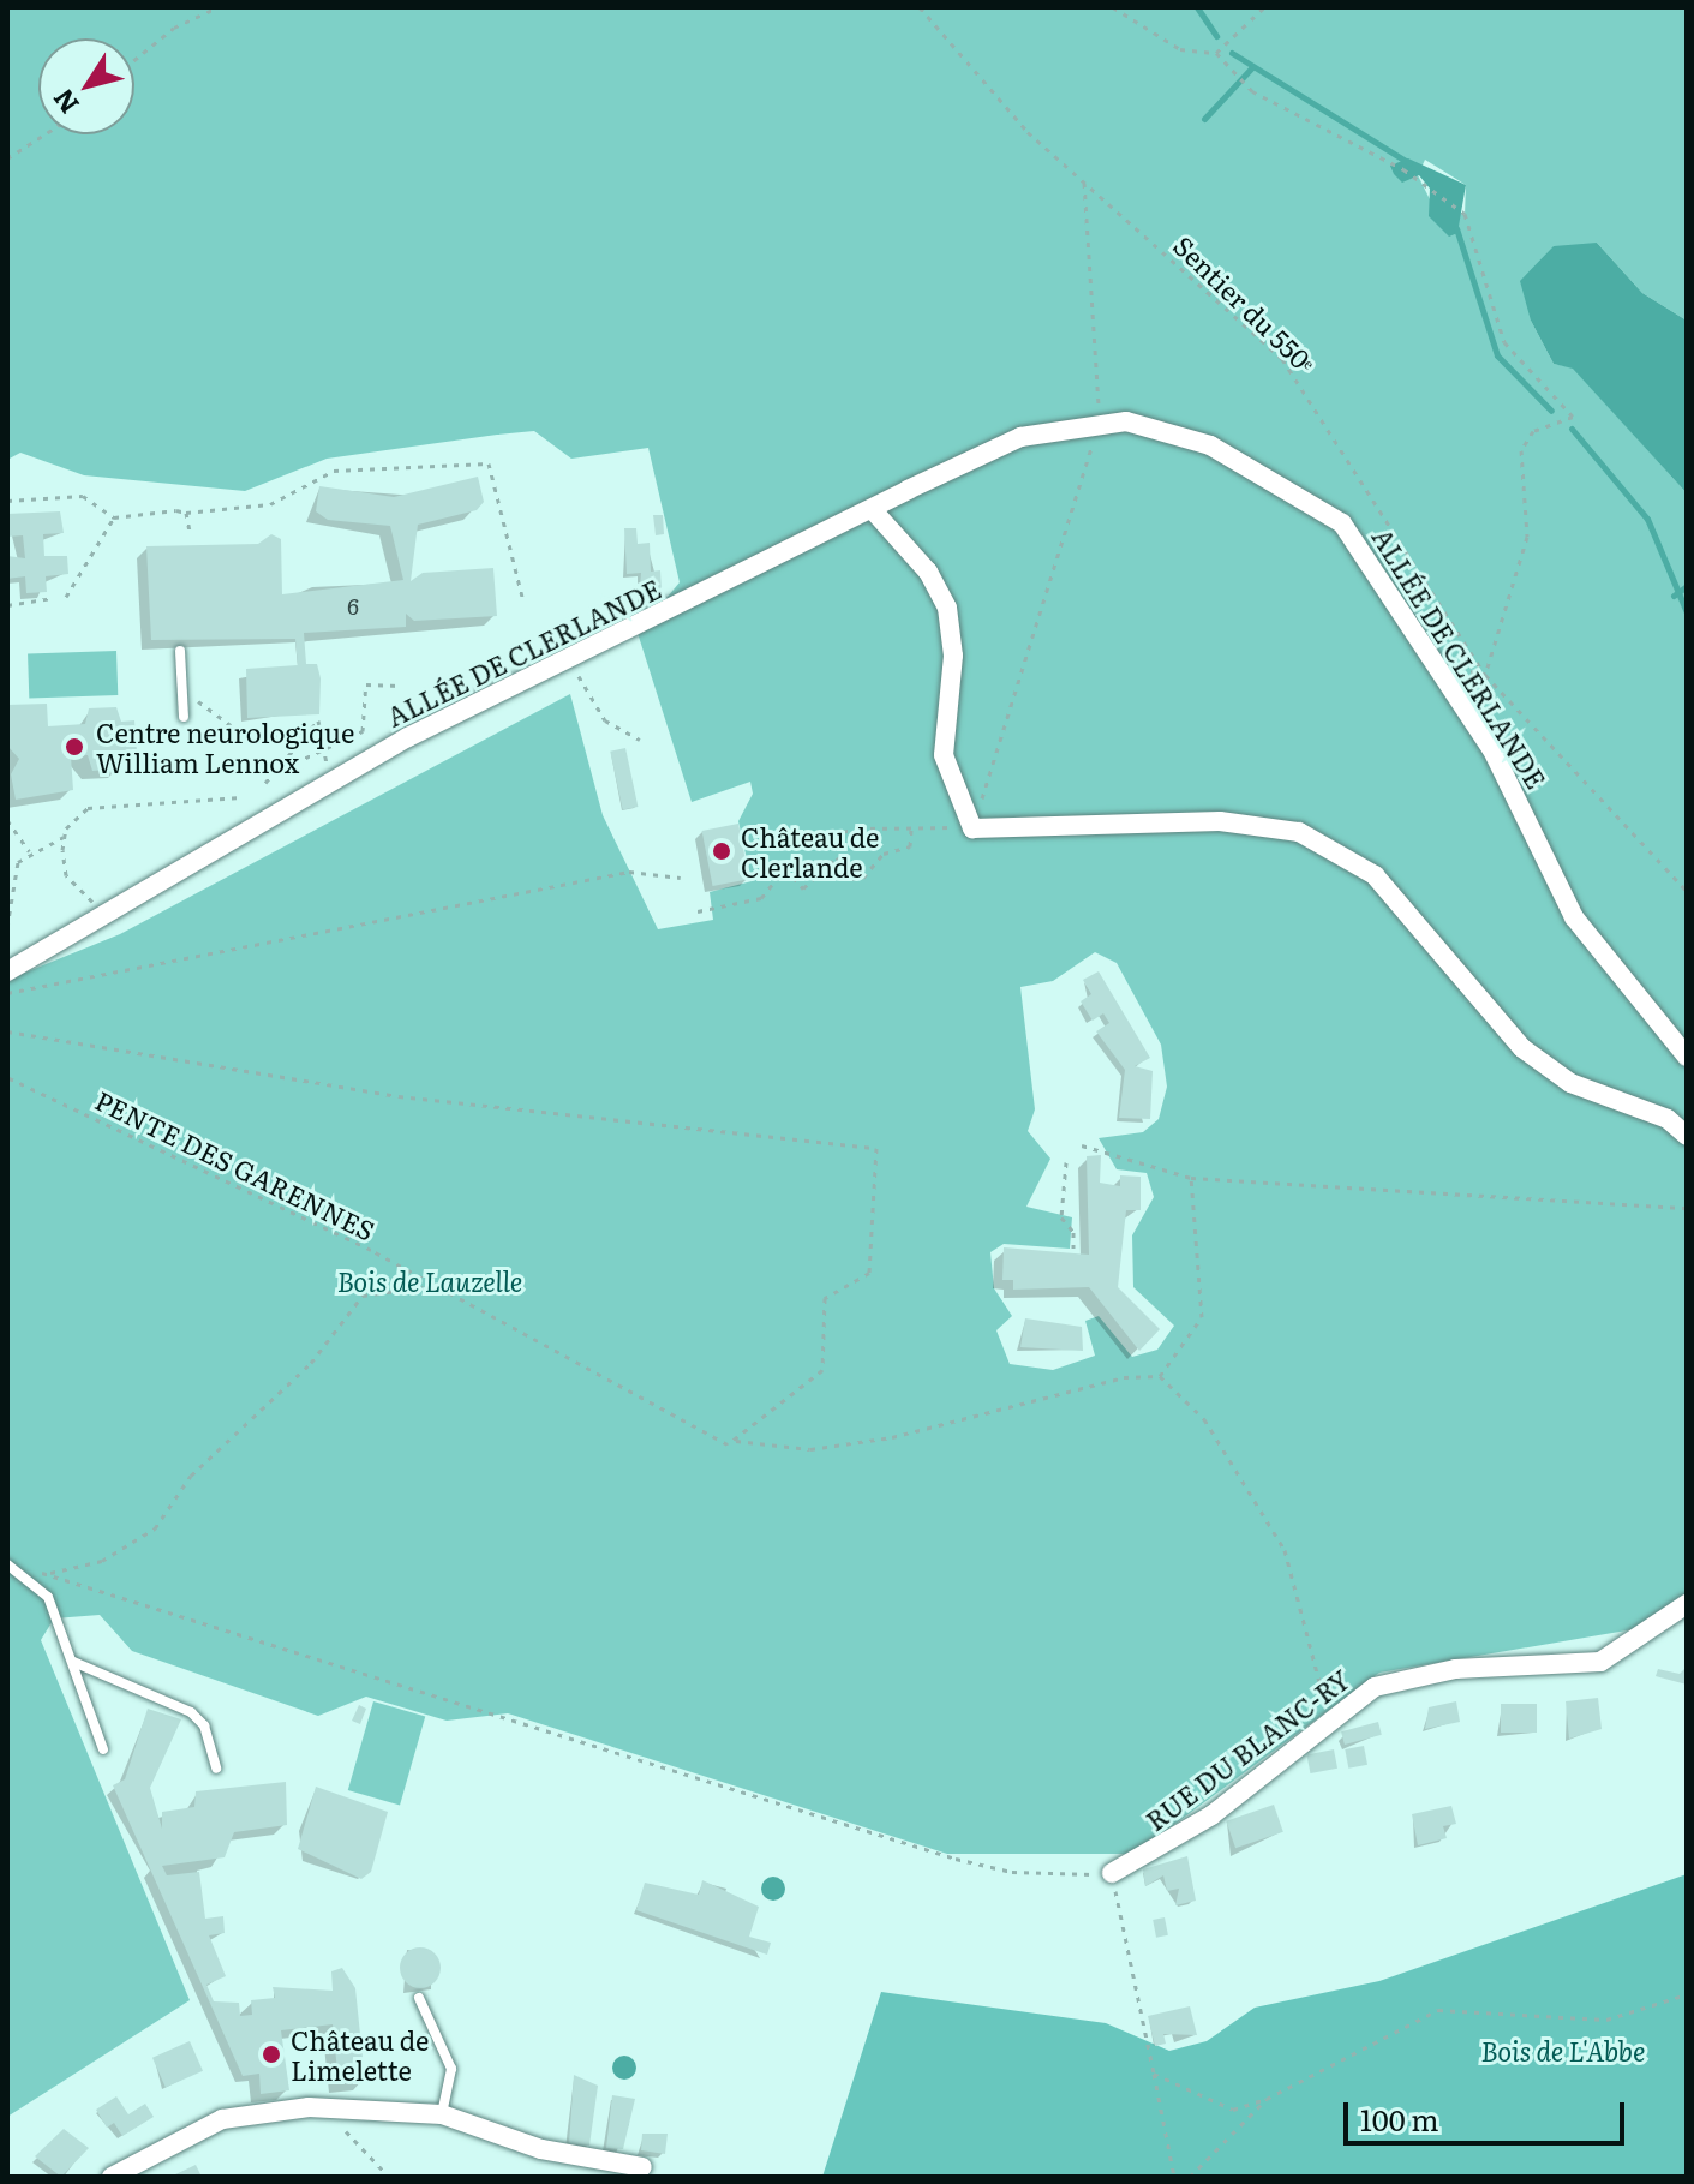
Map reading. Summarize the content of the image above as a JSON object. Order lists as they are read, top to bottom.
{
  "streets": {
    "street": ["ALLÉE DE CLERLANDE", "RUE DU BLANC-RY"],
    "path": ["Sentier du 550ᵉ", "PENTE DES GARENNES"]
  },
  "parks": ["Bois de Lauzelle", "Bois de L'Abbe"],
  "places": ["Centre neurologique William Lennox", "Château de Clerlande", "Château de Limelette"],
  "house_numbers": ["6"],
  "scale_bar": "100 m",
  "north": "bottom left"
}
